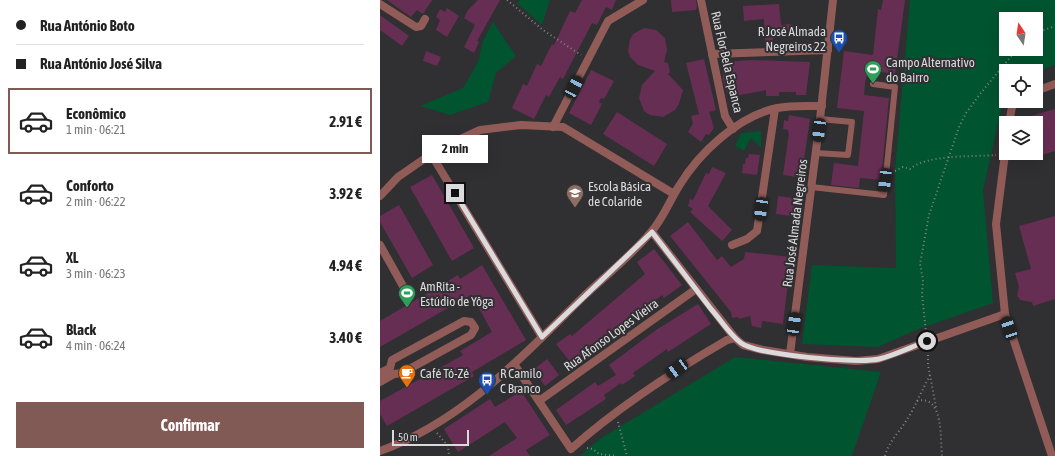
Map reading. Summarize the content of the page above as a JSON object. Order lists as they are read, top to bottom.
{
  "streets": {
    "street": ["Rua Flor Bela Espanca", "Rua José Almada Negreiros", "Rua Afonso Lopes Vieira"]
  },
  "places": {
    "bus stop": ["R José Almada Negreiros 22", "R Camilo C Branco"],
    "sports": ["Campo Alternativo do Bairro", "AmRita - Estúdio de Yôga"],
    "school or university": ["Escola Básica de Colaride"],
    "cafe": ["Café Tó-Zé"]
  },
  "scale_bar": "50 m",
  "north": "top",
  "page": {
    "banner": ["Rua António Boto", "Rua António José Silva"],
    "list": [
      {
        "name": "Econômico",
        "note": "1 min · 06:21",
        "value": "2.91 €"
      },
      {
        "name": "Conforto",
        "note": "2 min · 06:22",
        "value": "3.92 €"
      },
      {
        "name": "XL",
        "note": "3 min · 06:23",
        "value": "4.94 €"
      },
      {
        "name": "Black",
        "note": "4 min · 06:24",
        "value": "3.40 €"
      }
    ],
    "bubble": "2 min",
    "buttons": "Confirmar",
    "scale": "50 m"
  }
}
